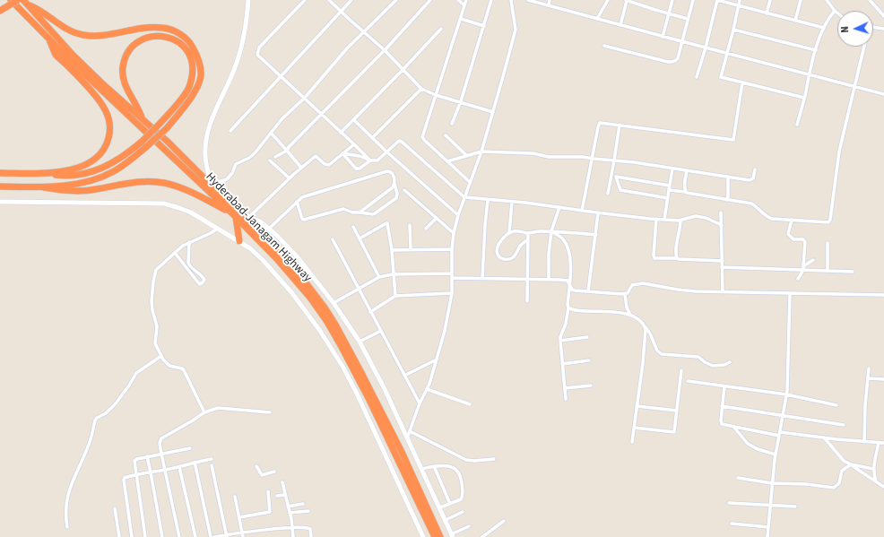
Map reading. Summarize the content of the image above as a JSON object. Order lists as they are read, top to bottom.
{
  "streets": {
    "highway": ["Hyderabad-Janagam Highway"]
  },
  "north": "left"
}
